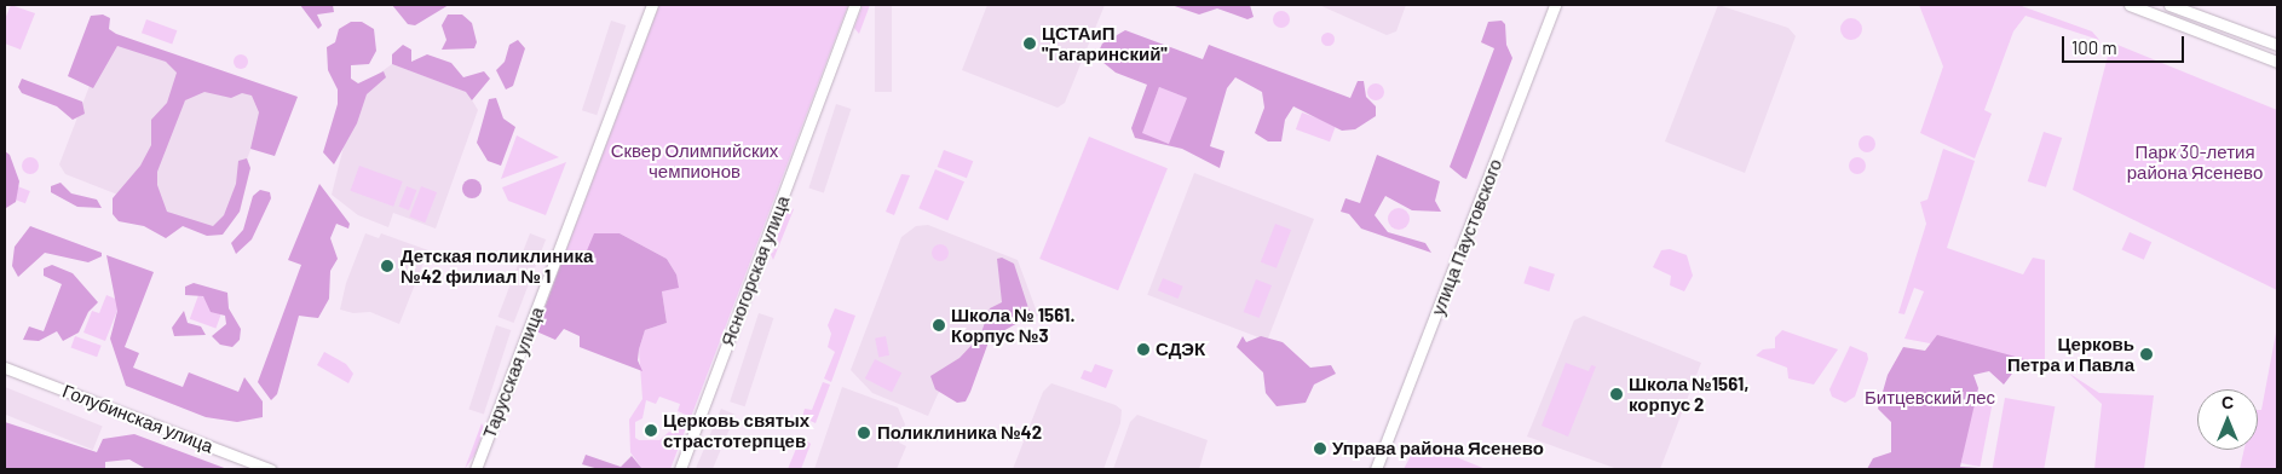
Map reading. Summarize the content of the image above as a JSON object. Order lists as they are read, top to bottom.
{
  "streets": {
    "main road": [
      "улица Паустовского",
      "Ясногорская улица",
      "Тарусская улица",
      "Голубинская улица"
    ]
  },
  "parks": ["Сквер Олимпийских чемпионов", "Парк 30-летия района Ясенево", "Битцевский лес"],
  "places": [
    "ЦСТАиП \"Гагаринский\"",
    "Детская поликлиника №42 филиал № 1",
    "Школа № 1561. Корпус №3",
    "СДЭК",
    "Церковь Петра и Павла",
    "Школа №1561, корпус 2",
    "Церковь святых страстотерпцев",
    "Поликлиника №42",
    "Управа района Ясенево"
  ],
  "scale_bar": "100 m",
  "north": "top"
}
